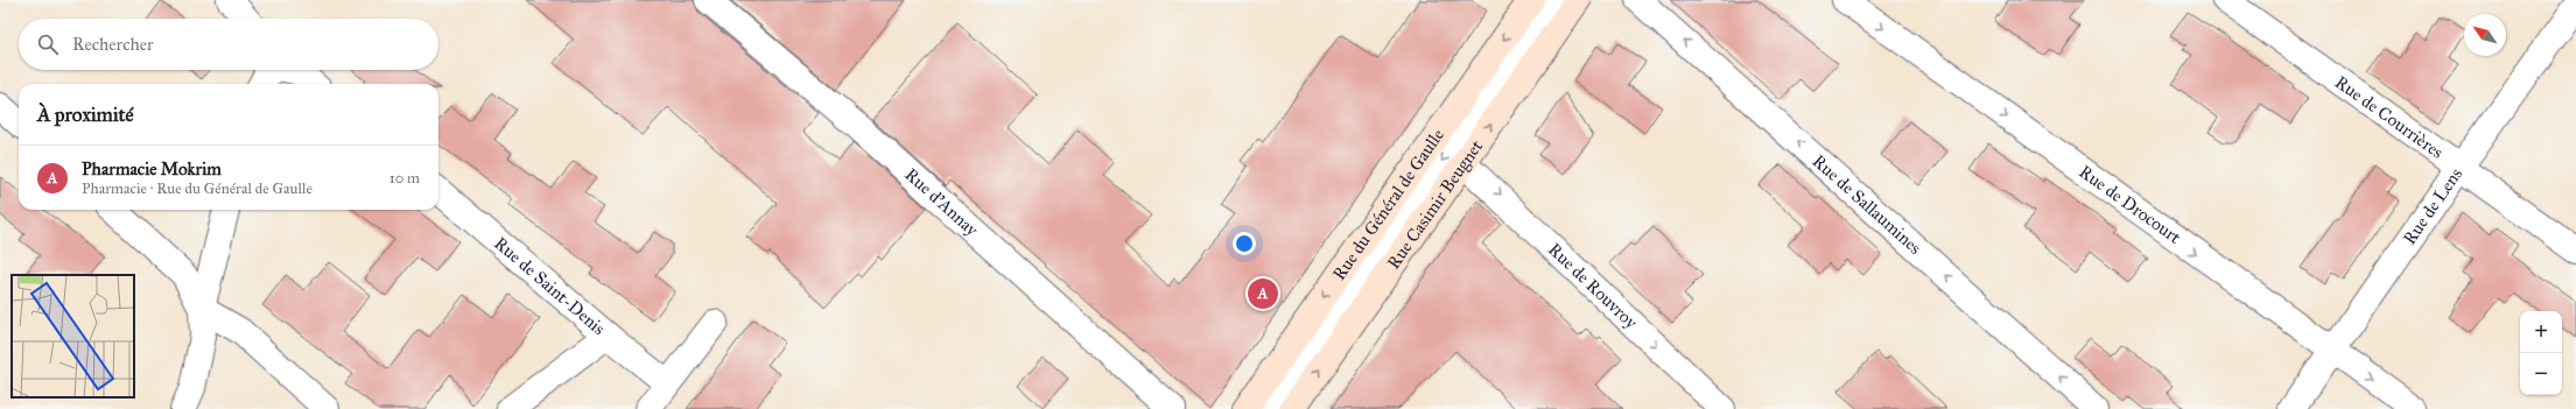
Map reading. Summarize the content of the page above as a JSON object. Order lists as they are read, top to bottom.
{
  "streets": {
    "main road": ["Rue Casimir Beugnet", "Rue du Général de Gaulle"],
    "street": [
      "Rue de Courrières",
      "Rue d'Annay",
      "Rue de Sallaumines",
      "Rue de Drocourt",
      "Rue de Lens",
      "Rue de Saint-Denis",
      "Rue de Rouvroy"
    ]
  },
  "crossings": [
    ["Rue de Courrières", "Rue de Lens"],
    ["Rue Casimir Beugnet", "Rue de Rouvroy"],
    ["Rue de Drocourt", "Rue de Lens"]
  ],
  "one_way": [
    "Rue Casimir Beugnet",
    "Rue du Général de Gaulle",
    "Rue de Sallaumines",
    "Rue de Drocourt",
    "Rue de Rouvroy"
  ],
  "north": "top left",
  "page": {
    "search": "Rechercher",
    "heading": "À proximité",
    "list": [
      {
        "mark": "A",
        "name": "Pharmacie Mokrim",
        "note": "Pharmacie · Rue du Général de Gaulle",
        "value": "10 m"
      }
    ],
    "pins": "A",
    "map_buttons": ["+", "−"]
  }
}
